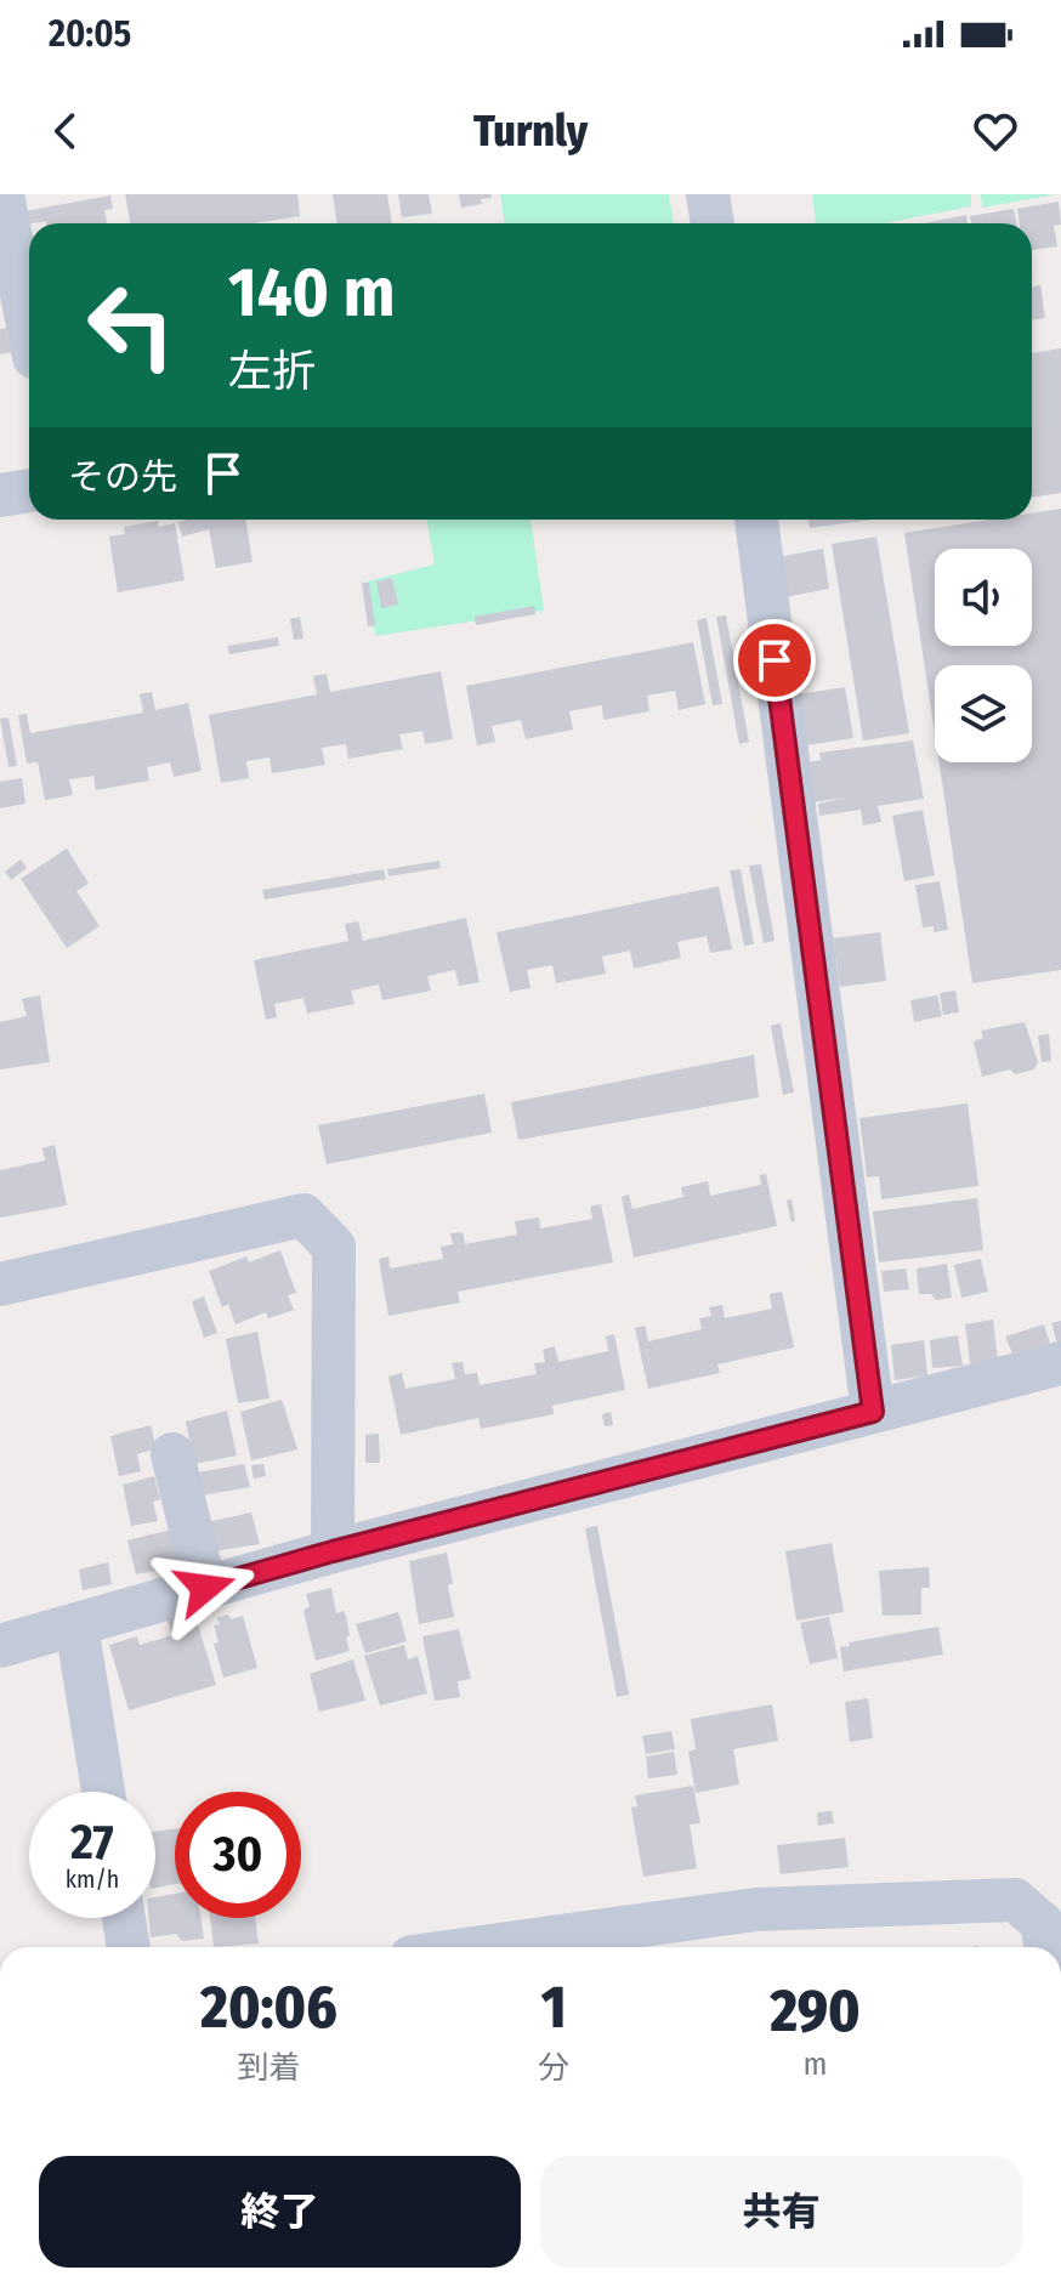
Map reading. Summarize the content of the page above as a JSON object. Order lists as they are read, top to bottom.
{
  "page": {
    "status": "20:05",
    "header": "Turnly",
    "turn": ["140 m", "左折"],
    "then": "その先",
    "speed": "27 km/h",
    "limit": "30",
    "eta": [
      "20:06",
      "到着",
      "1",
      "分",
      "290",
      "m"
    ],
    "buttons": ["終了", "共有"]
  }
}
